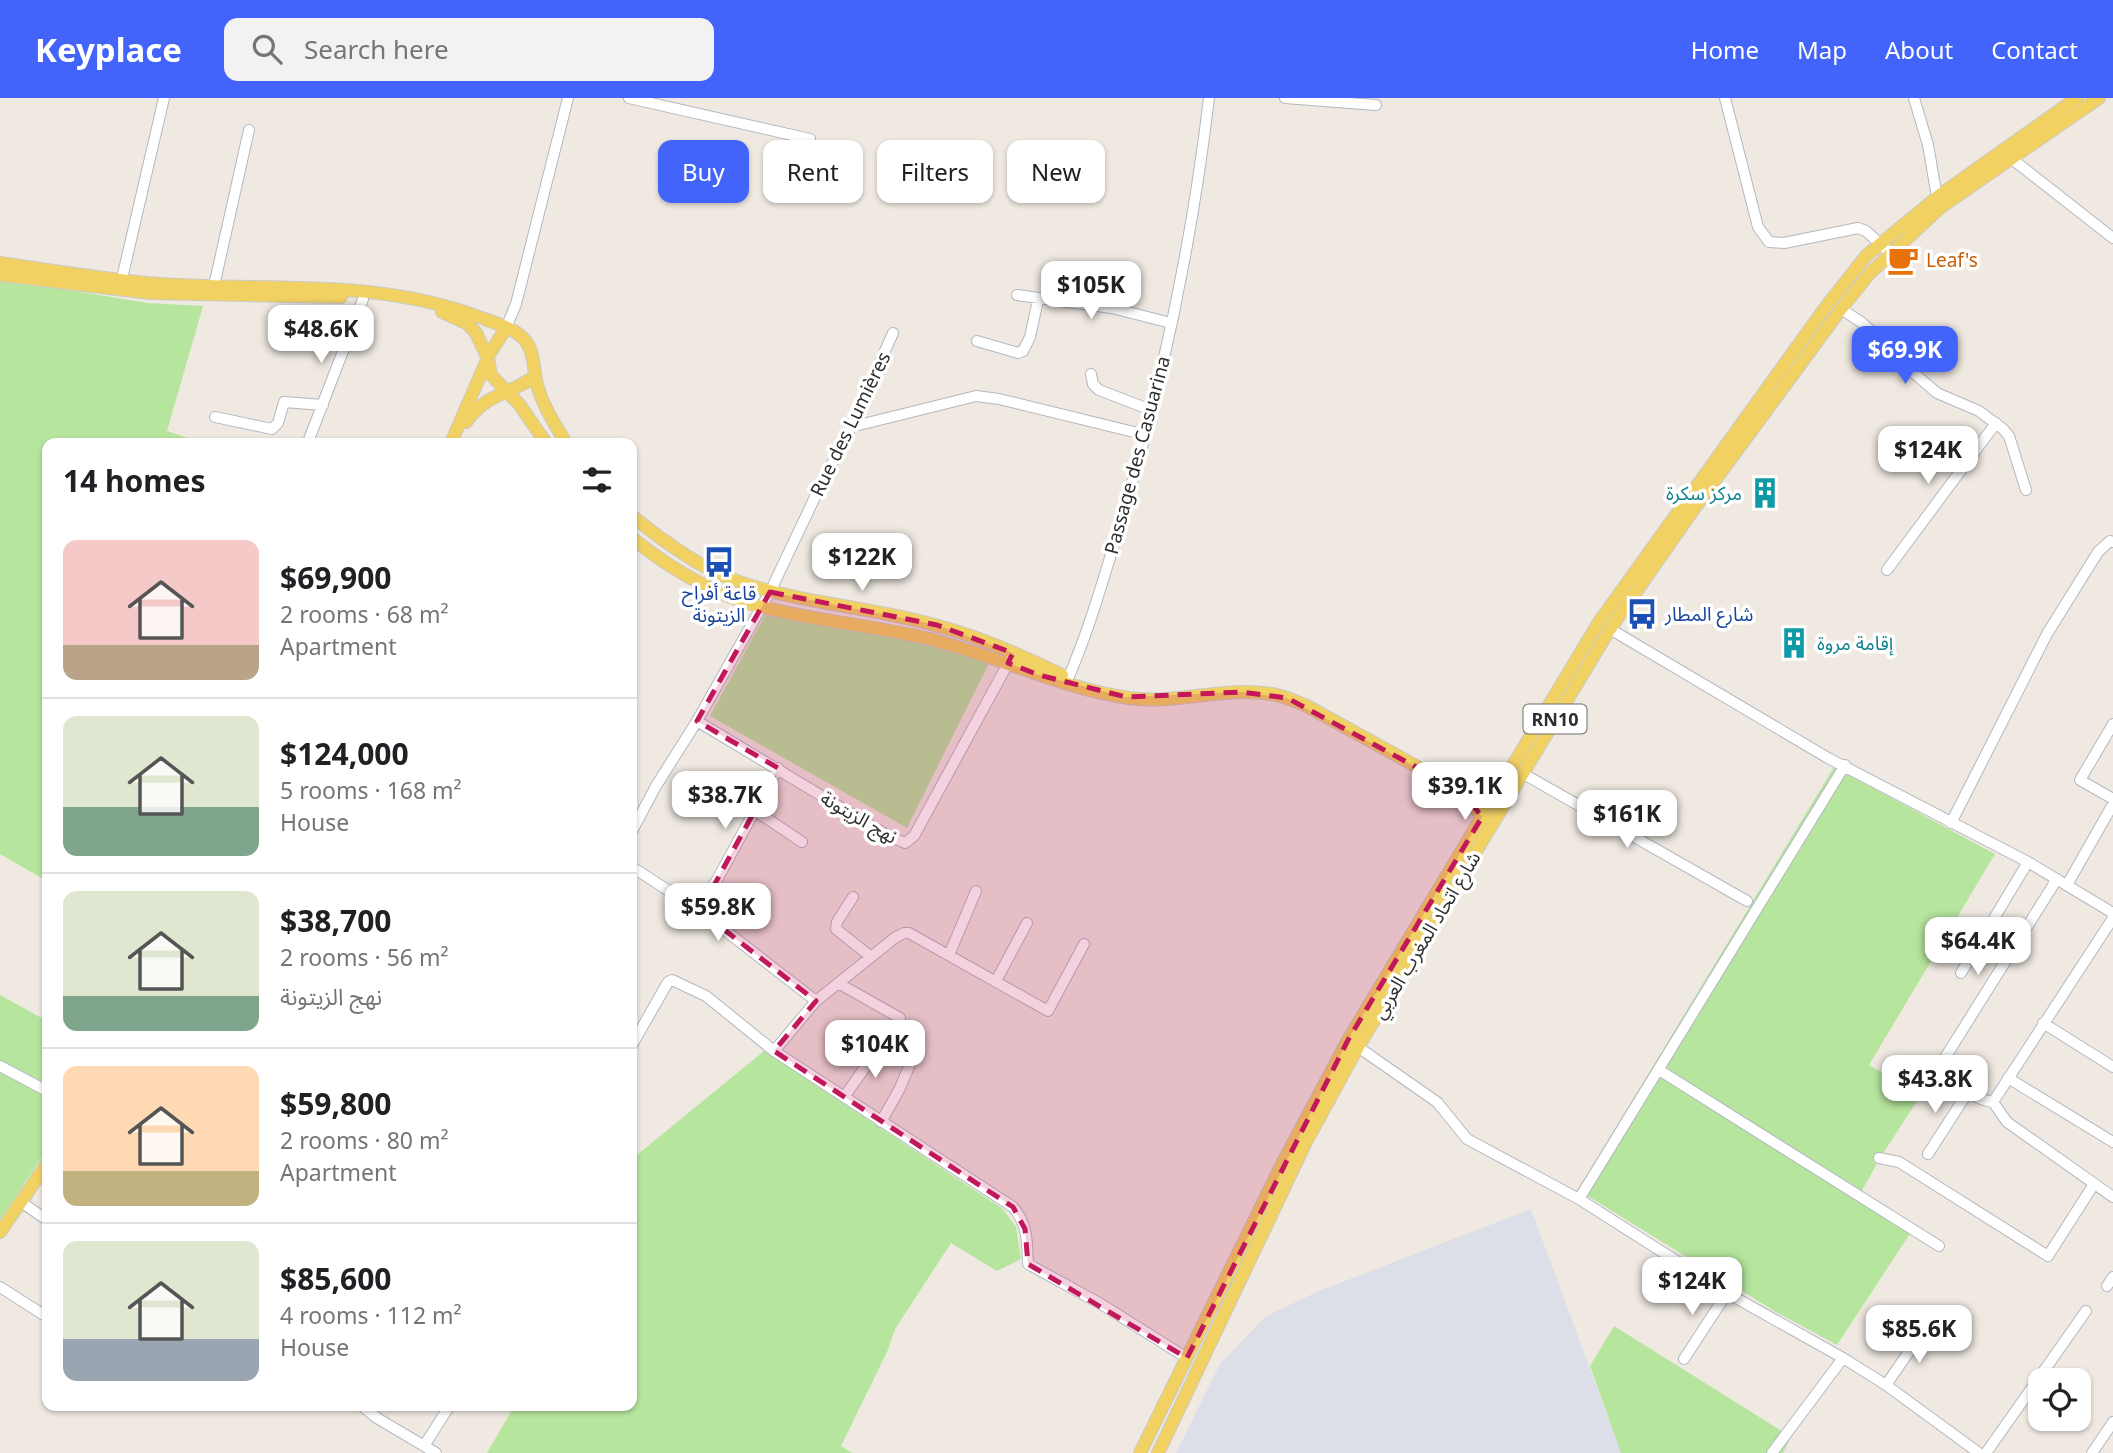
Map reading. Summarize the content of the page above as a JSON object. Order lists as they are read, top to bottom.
{
  "streets": {
    "main road": ["RN10", "شارع اتحاد المغرب العربي"],
    "street": ["Rue des Lumières", "Passage des Casuarina", "نهج الزيتونة"]
  },
  "crossings": [
    ["Rue des Lumières", "نهج الزيتونة"]
  ],
  "places": {
    "cafe": ["Leaf's"],
    "building": ["مركز سكرة", "إقامة مروة"],
    "bus stop": ["قاعة أفراح الزيتونة", "شارع المطار"]
  },
  "page": {
    "header": "Keyplace",
    "search": "Search here",
    "nav": [
      "Home",
      "Map",
      "About",
      "Contact"
    ],
    "chip": [
      "Buy",
      "Rent",
      "Filters",
      "New"
    ],
    "price": [
      "$105K",
      "$48.6K",
      "$69.9K",
      "$124K",
      "$122K",
      "$39.1K",
      "$38.7K",
      "$161K",
      "$59.8K",
      "$64.4K",
      "$104K",
      "$43.8K",
      "$124K",
      "$85.6K"
    ],
    "heading": "14 homes",
    "list": [
      {
        "name": "$69,900",
        "note": "2 rooms · 68 m² · Apartment"
      },
      {
        "name": "$124,000",
        "note": "5 rooms · 168 m² · House"
      },
      {
        "name": "$38,700",
        "note": "2 rooms · 56 m² · نهج الزيتونة"
      },
      {
        "name": "$59,800",
        "note": "2 rooms · 80 m² · Apartment"
      },
      {
        "name": "$85,600",
        "note": "4 rooms · 112 m² · House"
      }
    ]
  }
}
